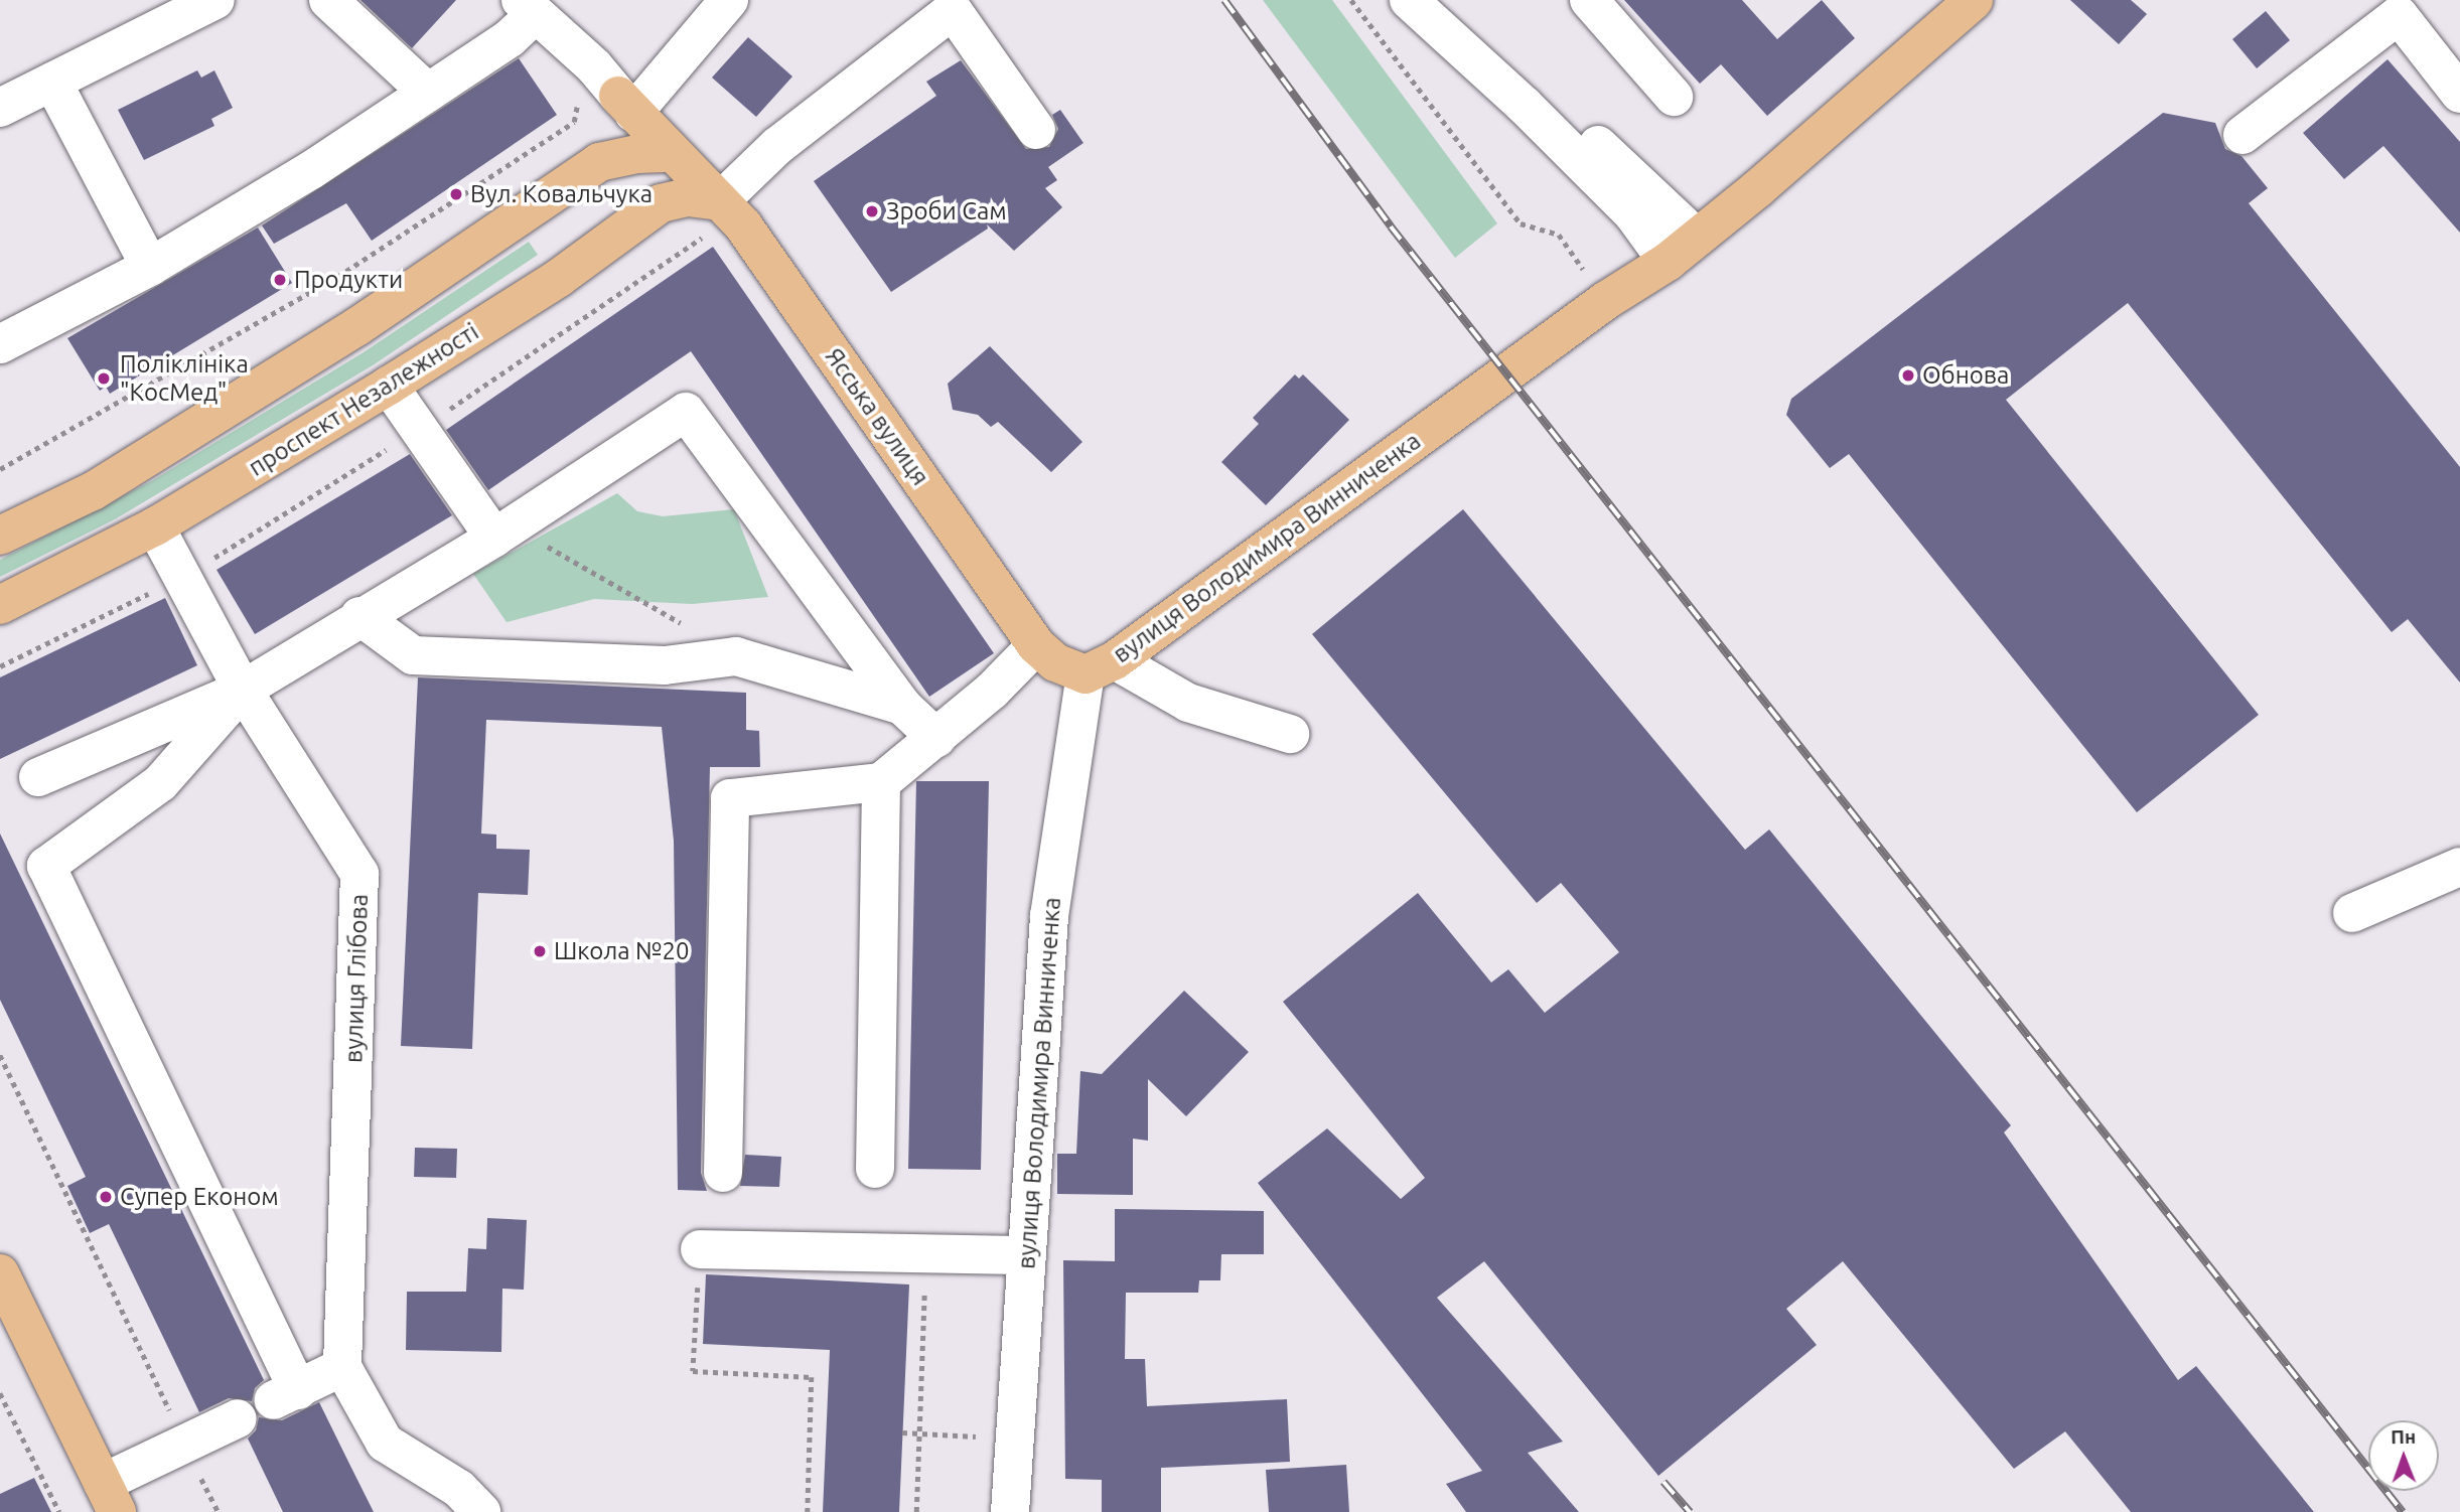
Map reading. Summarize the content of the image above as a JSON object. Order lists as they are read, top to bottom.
{
  "streets": {
    "main road": ["проспект Незалежності", "Ясська вулиця", "вулиця Володимира Винниченка"],
    "street": ["вулиця Глібова"]
  },
  "crossings": [
    ["проспект Незалежності", "Ясська вулиця"],
    ["проспект Незалежності", "вулиця Глібова"],
    ["Ясська вулиця", "вулиця Володимира Винниченка"]
  ],
  "places": [
    "Вул. Ковальчука",
    "Зроби Сам",
    "Продукти",
    "Обнова",
    "Поліклініка \"КосМед\"",
    "Школа №20",
    "Супер Економ"
  ],
  "north": "top"
}
